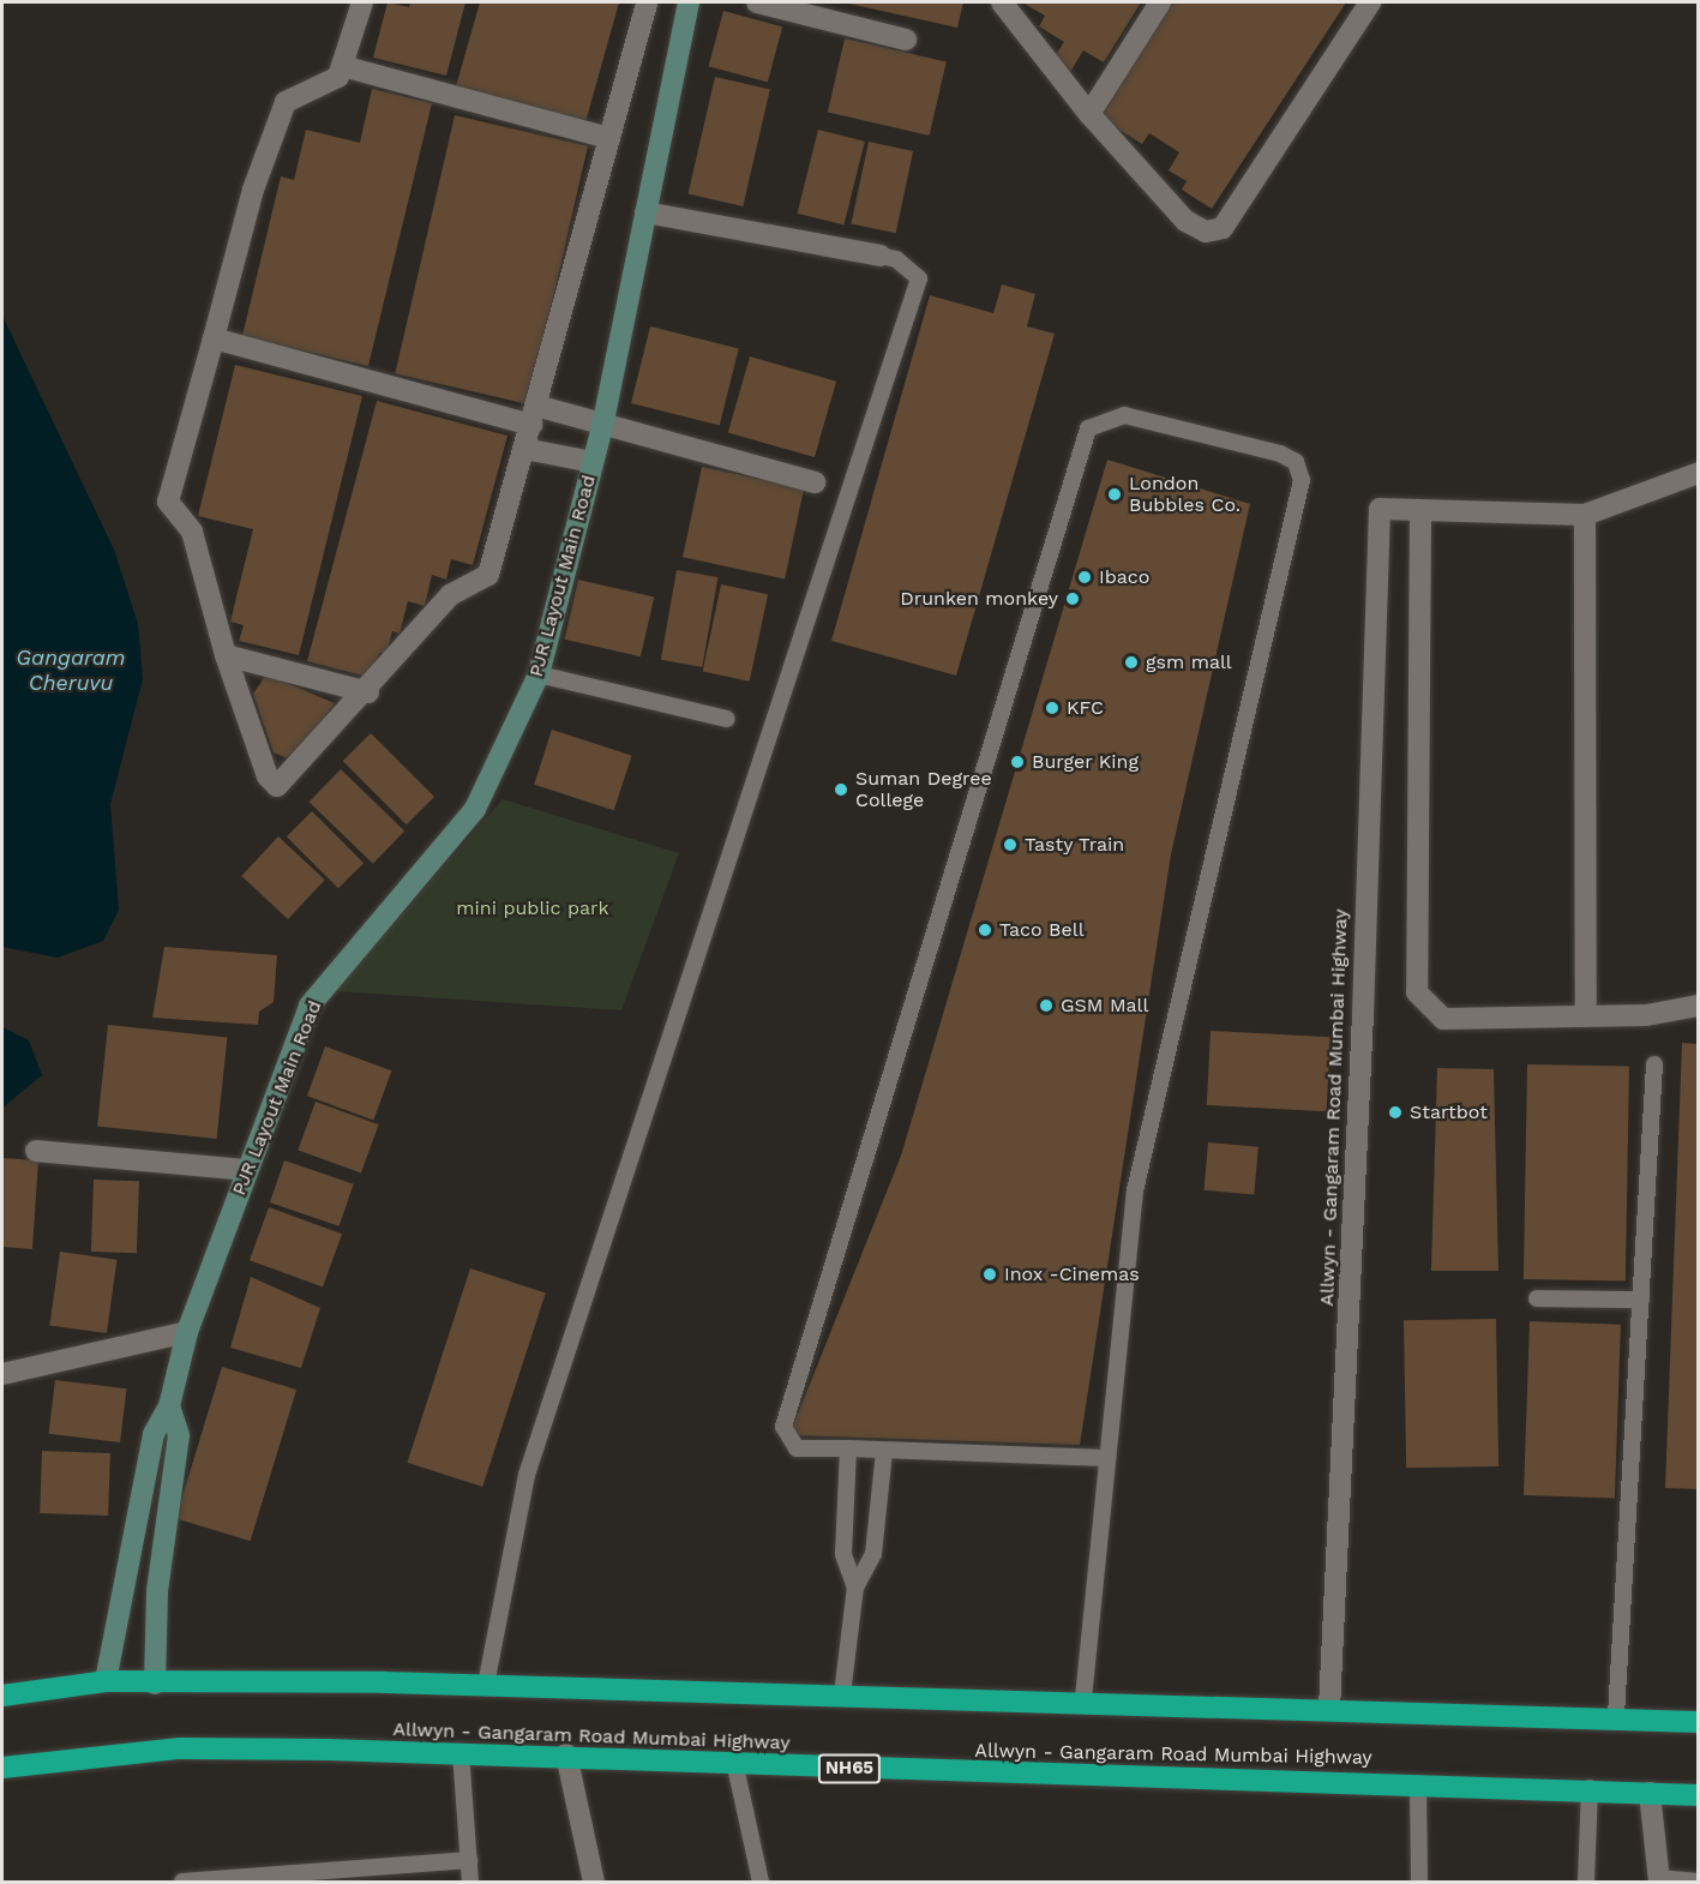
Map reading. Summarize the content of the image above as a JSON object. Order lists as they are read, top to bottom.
{
  "streets": {
    "highway": ["Allwyn - Gangaram Road Mumbai Highway", "NH65"],
    "street": ["PJR Layout Main Road"]
  },
  "water": ["Gangaram Cheruvu"],
  "parks": ["mini public park"],
  "places": [
    "London Bubbles Co.",
    "Ibaco",
    "Drunken monkey",
    "gsm mall",
    "KFC",
    "Burger King",
    "Suman Degree College",
    "Tasty Train",
    "Taco Bell",
    "GSM Mall",
    "Startbot",
    "Inox -Cinemas"
  ]
}
